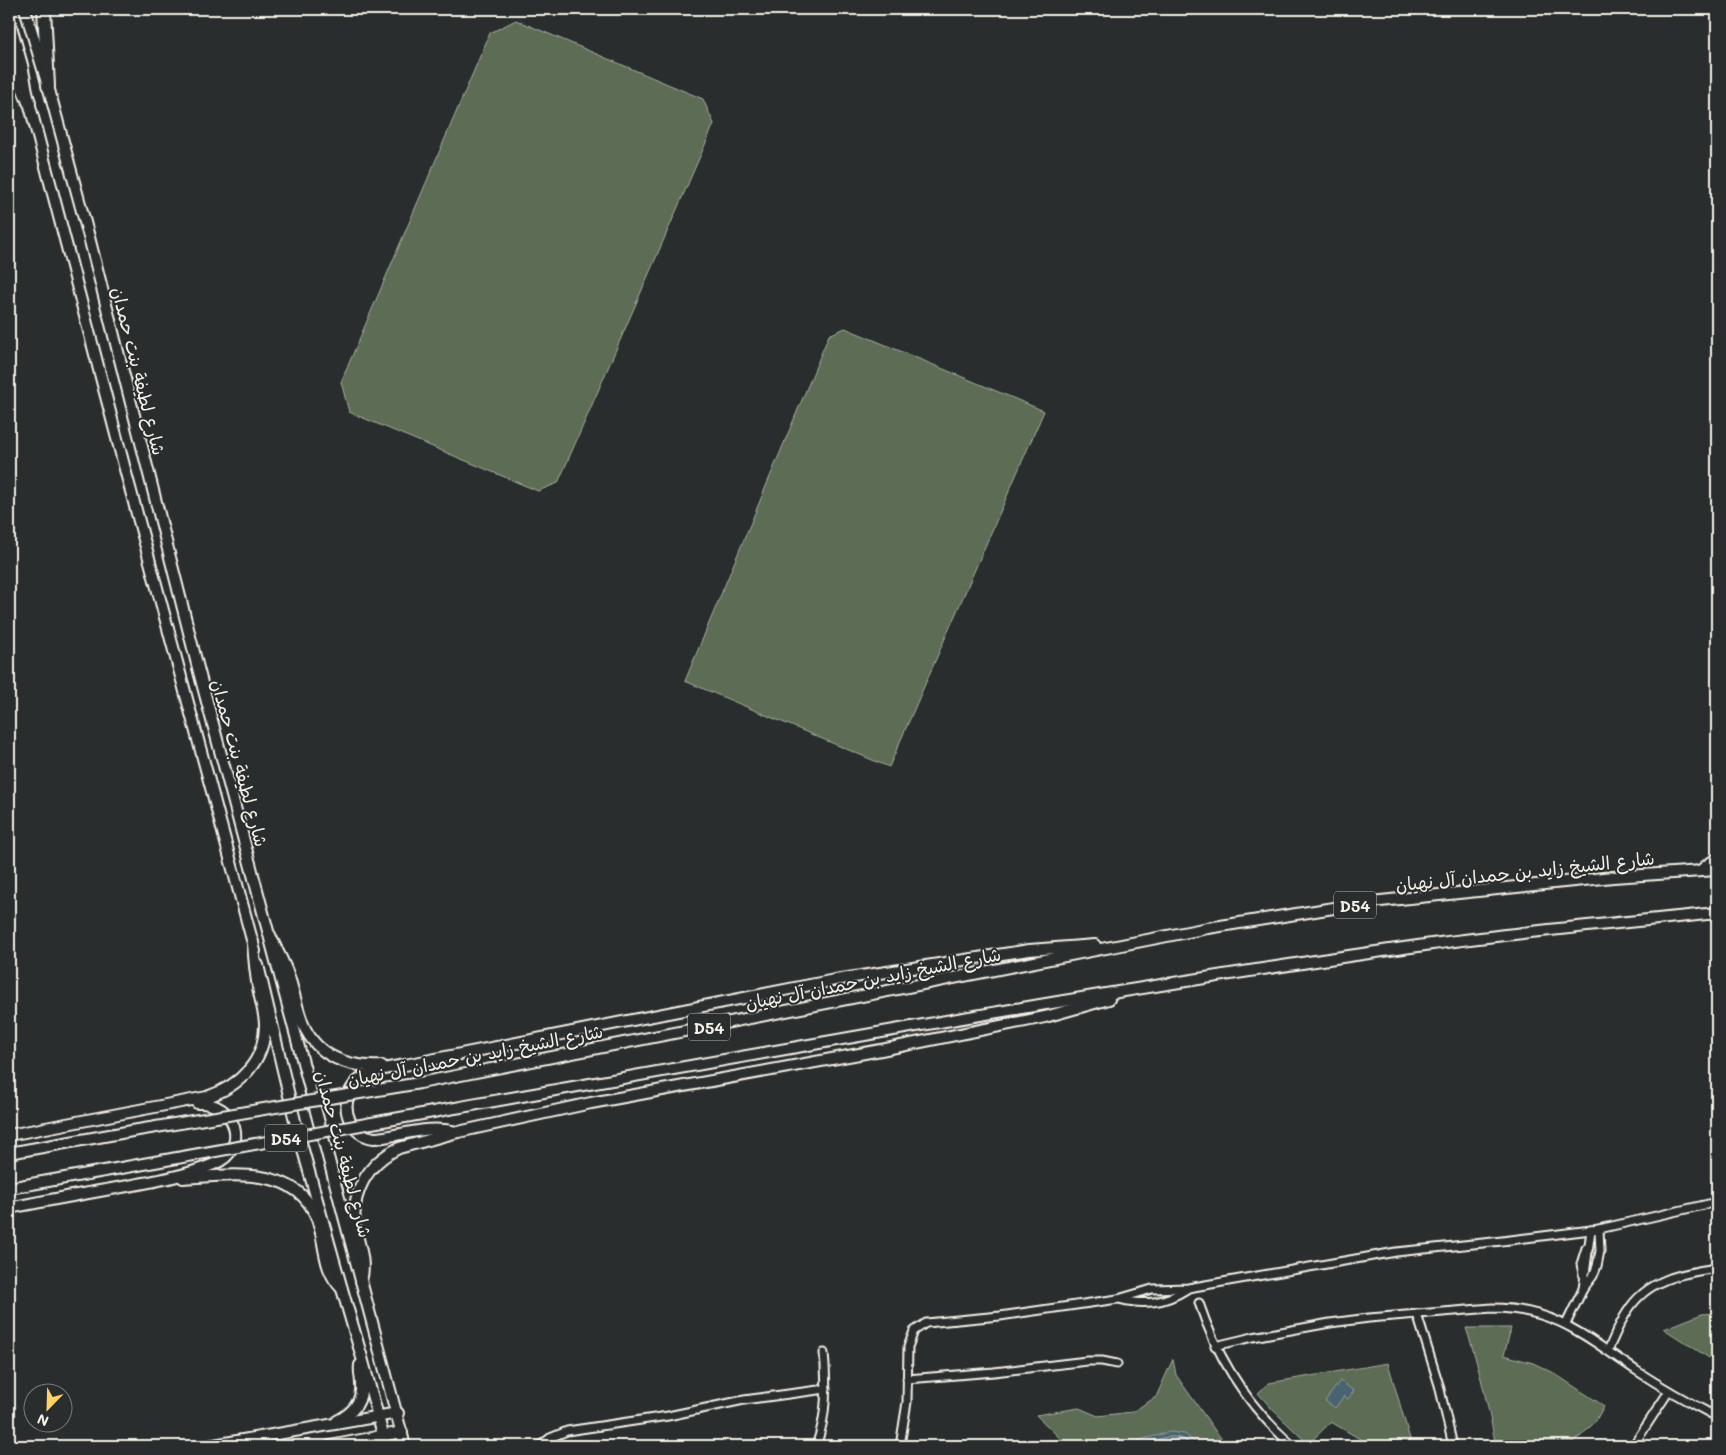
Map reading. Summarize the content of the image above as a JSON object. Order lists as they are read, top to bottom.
{
  "streets": {
    "main road": ["شارع لطيفة بنت حمدان", "شارع الشيخ زايد بن حمدان آل نهيان", "D54"]
  },
  "north": "bottom left"
}
